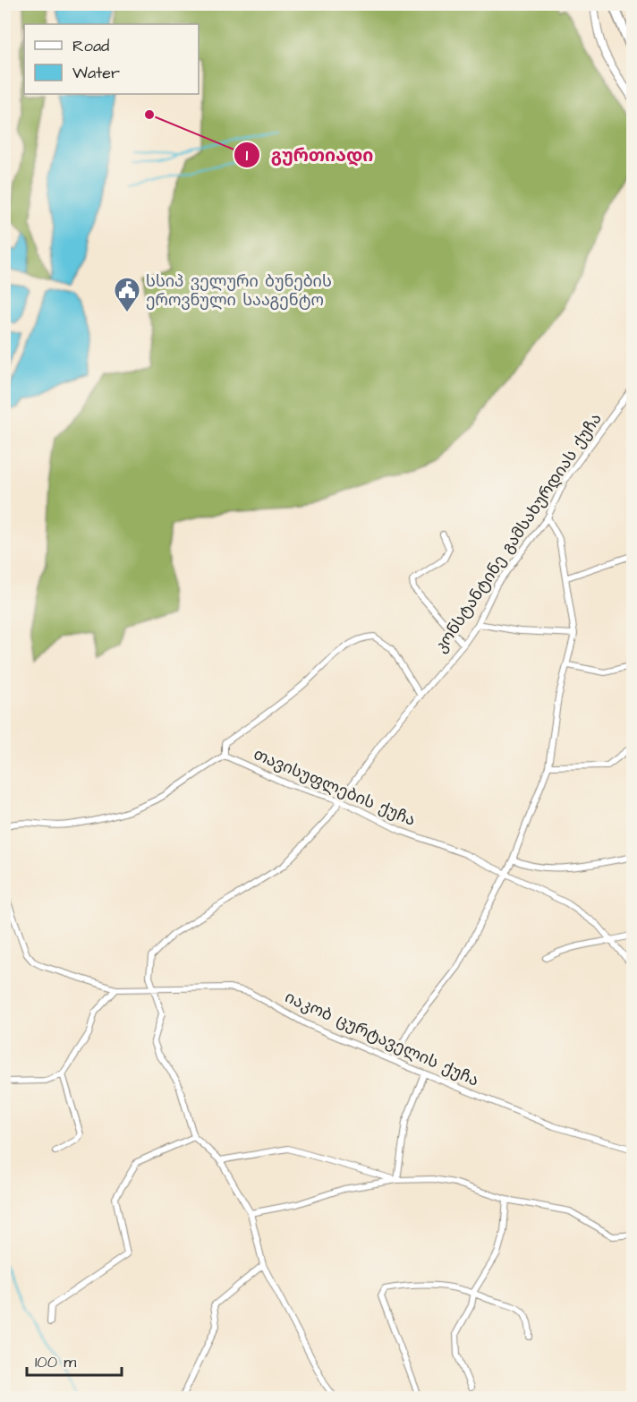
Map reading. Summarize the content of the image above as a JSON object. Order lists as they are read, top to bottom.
{
  "streets": {
    "street": ["კონსტანტინე გამსახურდიას ქუჩა", "თავისუფლების ქუჩა", "იაკობ ცურტაველის ქუჩა"]
  },
  "crossings": [
    ["კონსტანტინე გამსახურდიას ქუჩა", "თავისუფლების ქუჩა"],
    ["კონსტანტინე გამსახურდიას ქუჩა", "იაკობ ცურტაველის ქუჩა"]
  ],
  "places": {
    "other": ["გურთიადი"],
    "public building": ["სსიპ ველური ბუნების ეროვნული სააგენტო"]
  },
  "legend": ["Road", "Water"],
  "scale_bar": "100 m"
}
